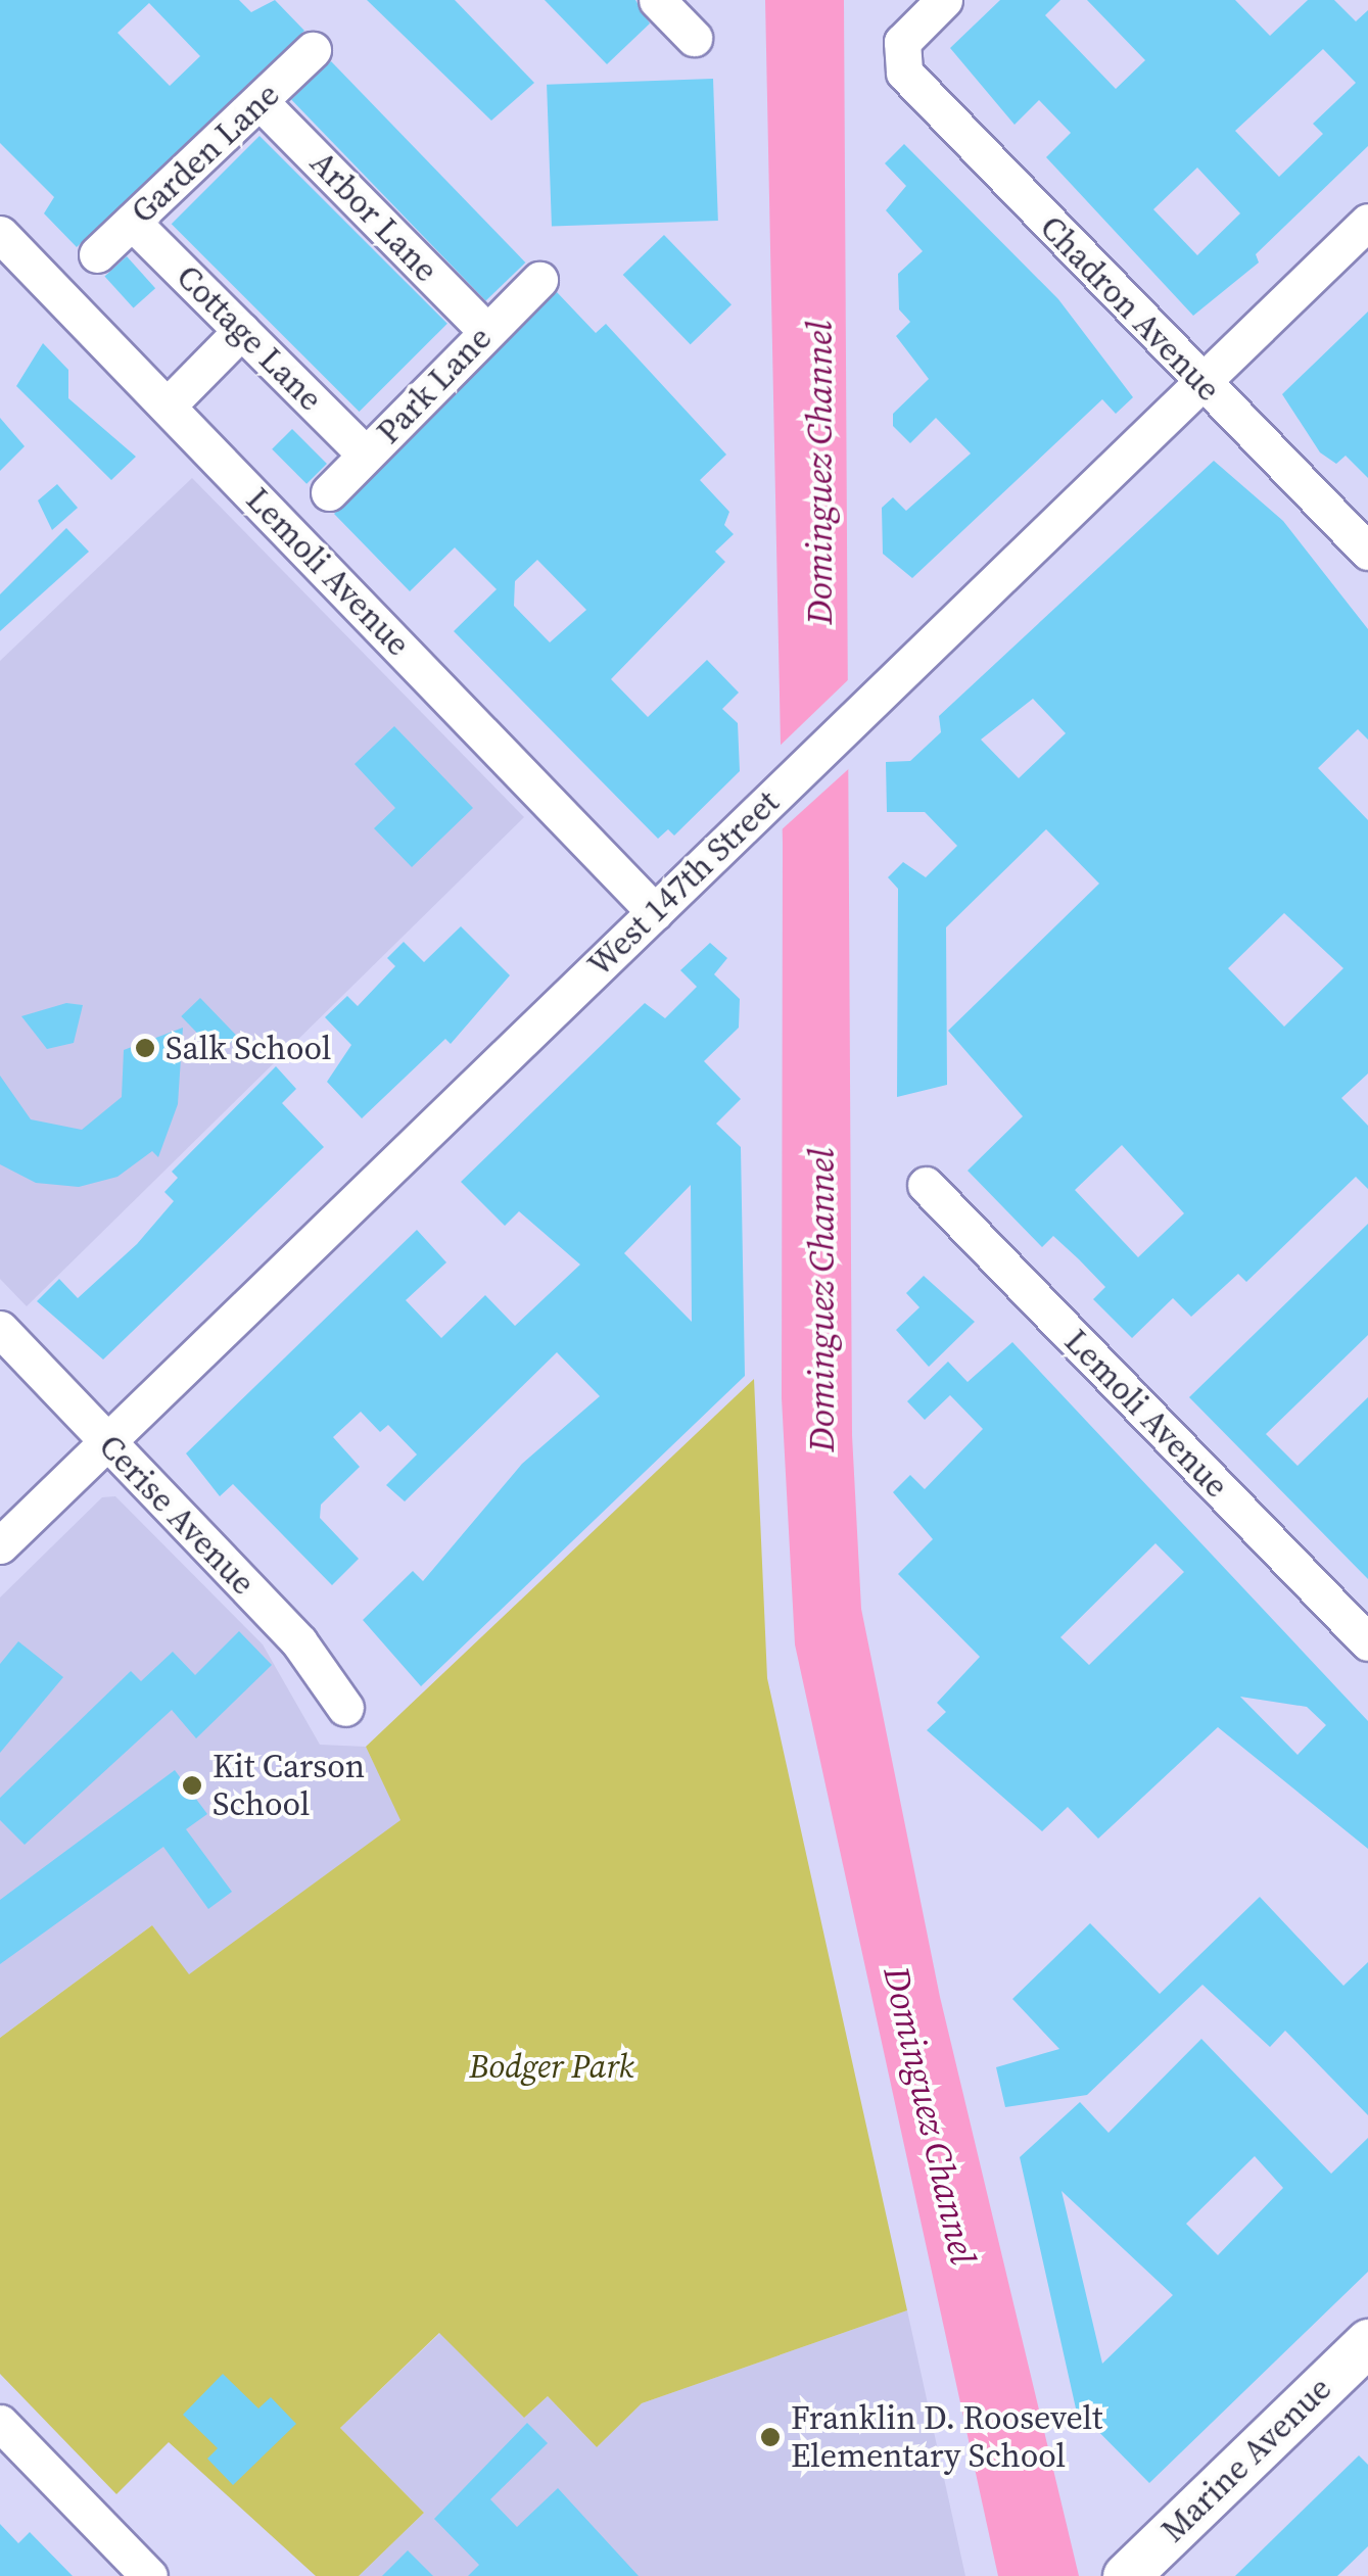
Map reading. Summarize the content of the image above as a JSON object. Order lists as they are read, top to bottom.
{
  "streets": {
    "main road": ["Marine Avenue"],
    "street": [
      "Garden Lane",
      "Arbor Lane",
      "Chadron Avenue",
      "Cottage Lane",
      "Park Lane",
      "Lemoli Avenue",
      "West 147th Street",
      "Cerise Avenue"
    ]
  },
  "crossings": [
    ["Garden Lane", "Arbor Lane"],
    ["Garden Lane", "Cottage Lane"],
    ["Arbor Lane", "Park Lane"],
    ["Chadron Avenue", "West 147th Street"],
    ["Cottage Lane", "Park Lane"],
    ["Lemoli Avenue", "West 147th Street"],
    ["West 147th Street", "Cerise Avenue"]
  ],
  "water": ["Dominguez Channel"],
  "parks": ["Bodger Park"],
  "places": ["Salk School", "Kit Carson School", "Franklin D. Roosevelt Elementary School"]
}
